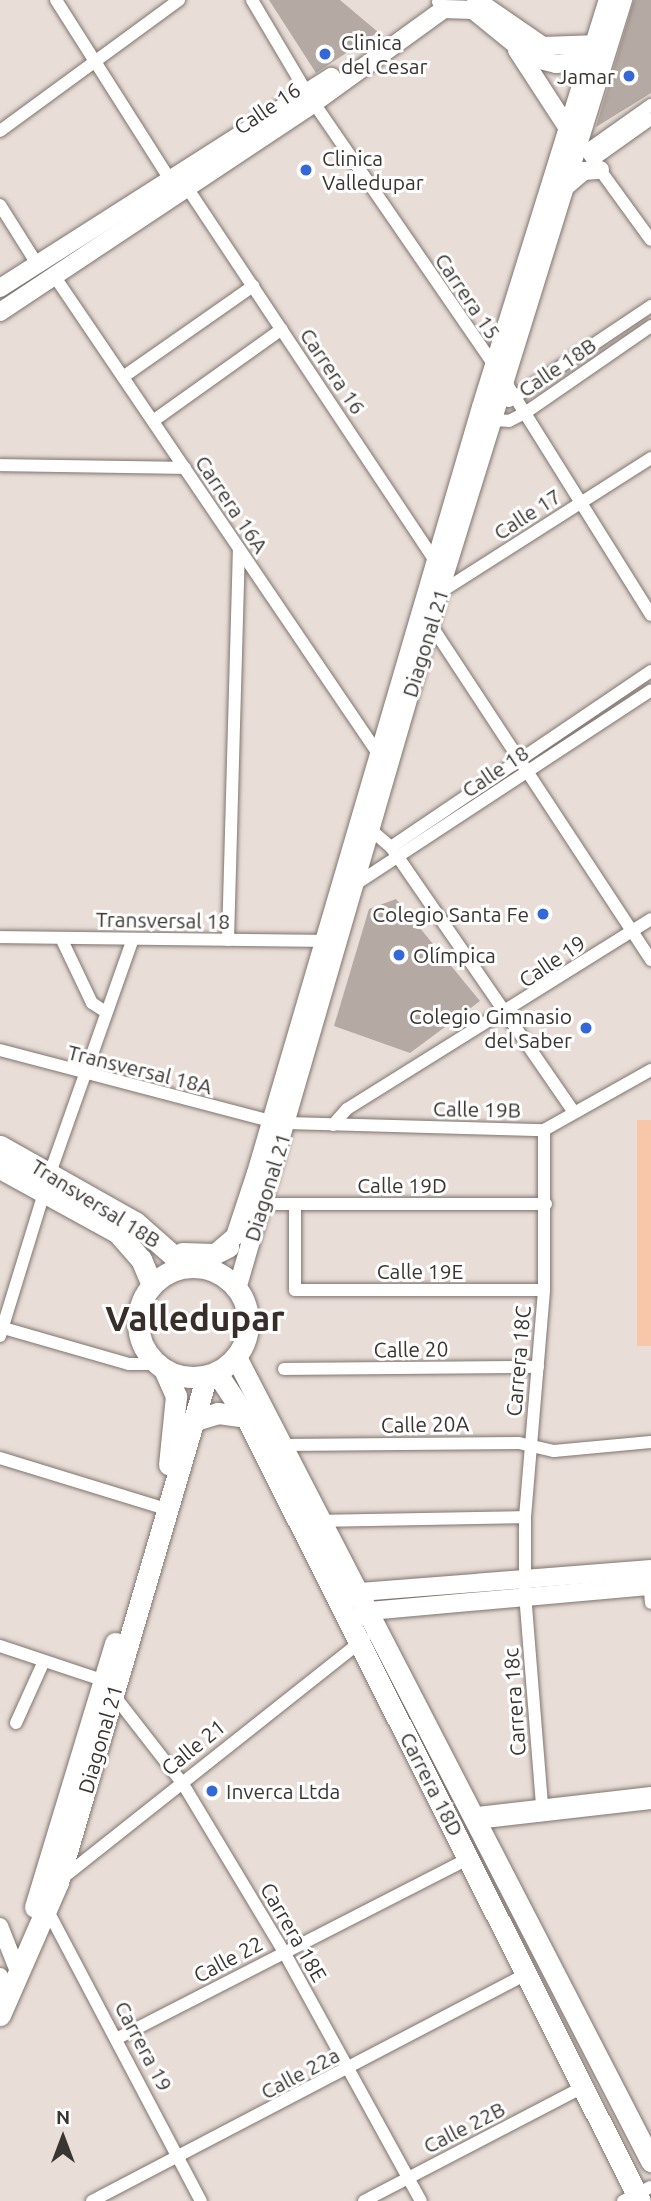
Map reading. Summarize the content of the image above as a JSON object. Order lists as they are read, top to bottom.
{
  "streets": {
    "main road": [
      "Calle 16",
      "Diagonal 21",
      "Transversal 18B",
      "Carrera 18D"
    ],
    "street": [
      "Carrera 15",
      "Calle 18B",
      "Carrera 16",
      "Carrera 16A",
      "Calle 17",
      "Calle 18",
      "Transversal 18",
      "Calle 19",
      "Transversal 18A",
      "Calle 19B",
      "Calle 19D",
      "Calle 19E",
      "Calle 20",
      "Carrera 18C",
      "Calle 20A",
      "Carrera 18c",
      "Calle 21",
      "Carrera 18E",
      "Calle 22",
      "Carrera 19",
      "Calle 22a",
      "Calle 22B"
    ]
  },
  "crossings": [
    ["Calle 16", "Carrera 15"],
    ["Calle 16", "Carrera 16"],
    ["Calle 16", "Carrera 16A"],
    ["Calle 16", "Diagonal 21"],
    ["Carrera 15", "Calle 18B"],
    ["Carrera 15", "Calle 17"],
    ["Carrera 15", "Diagonal 21"],
    ["Calle 18B", "Diagonal 21"],
    ["Carrera 16", "Diagonal 21"],
    ["Carrera 16A", "Diagonal 21"],
    ["Calle 17", "Diagonal 21"],
    ["Diagonal 21", "Calle 18"],
    ["Diagonal 21", "Transversal 18"],
    ["Diagonal 21", "Transversal 18A"],
    ["Diagonal 21", "Calle 19B"],
    ["Diagonal 21", "Calle 19D"],
    ["Diagonal 21", "Transversal 18B"],
    ["Diagonal 21", "Calle 21"],
    ["Diagonal 21", "Carrera 18D"],
    ["Diagonal 21", "Carrera 18E"],
    ["Diagonal 21", "Carrera 19"],
    ["Calle 19", "Calle 19B"],
    ["Transversal 18A", "Calle 19B"],
    ["Calle 19B", "Carrera 18C"],
    ["Calle 19D", "Calle 19E"],
    ["Calle 19D", "Carrera 18C"],
    ["Transversal 18B", "Carrera 18D"],
    ["Calle 19E", "Carrera 18C"],
    ["Calle 20", "Carrera 18C"],
    ["Carrera 18C", "Calle 20A"],
    ["Carrera 18C", "Carrera 18c"],
    ["Calle 20A", "Carrera 18D"],
    ["Calle 21", "Carrera 18D"],
    ["Calle 21", "Carrera 18E"],
    ["Carrera 18D", "Calle 22"],
    ["Carrera 18D", "Calle 22a"],
    ["Carrera 18D", "Calle 22B"],
    ["Carrera 18E", "Calle 22"],
    ["Carrera 18E", "Calle 22a"],
    ["Carrera 18E", "Calle 22B"],
    ["Calle 22", "Carrera 19"],
    ["Carrera 19", "Calle 22a"]
  ],
  "districts": ["Valledupar"],
  "places": [
    "Clinica del Cesar",
    "Jamar",
    "Clinica Valledupar",
    "Colegio Santa Fe",
    "Olímpica",
    "Colegio Gimnasio del Saber",
    "Inverca Ltda"
  ],
  "north": "top"
}
